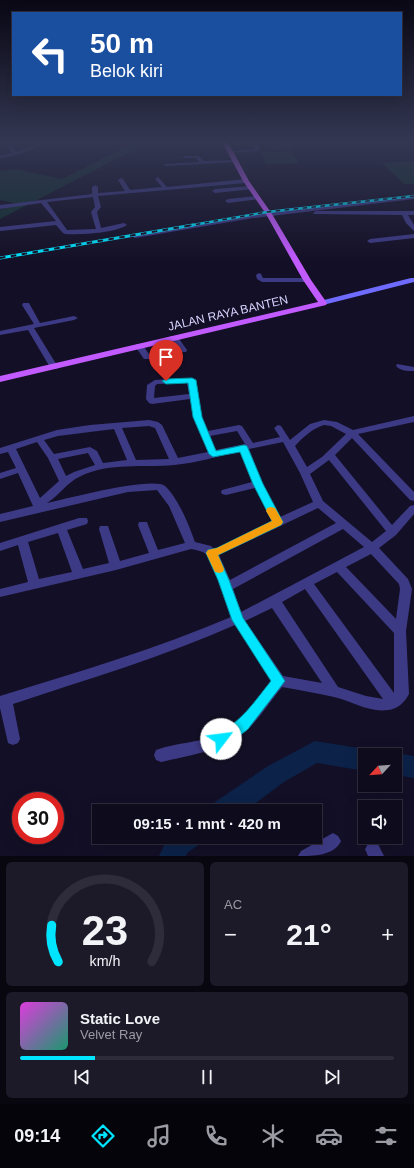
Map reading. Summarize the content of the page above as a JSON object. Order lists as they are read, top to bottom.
{
  "streets": {
    "main road": ["JALAN RAYA BANTEN"]
  },
  "north": "bottom left",
  "page": {
    "turn": ["50 m", "Belok kiri"],
    "limit": "30",
    "trip": "09:15 · 1 mnt · 420 m",
    "tile": "AC",
    "heat": ["−", "21°", "+"],
    "song": ["Static Love", "Velvet Ray"],
    "tabs": "09:14",
    "gauge": ["23", "km/h"]
  }
}
